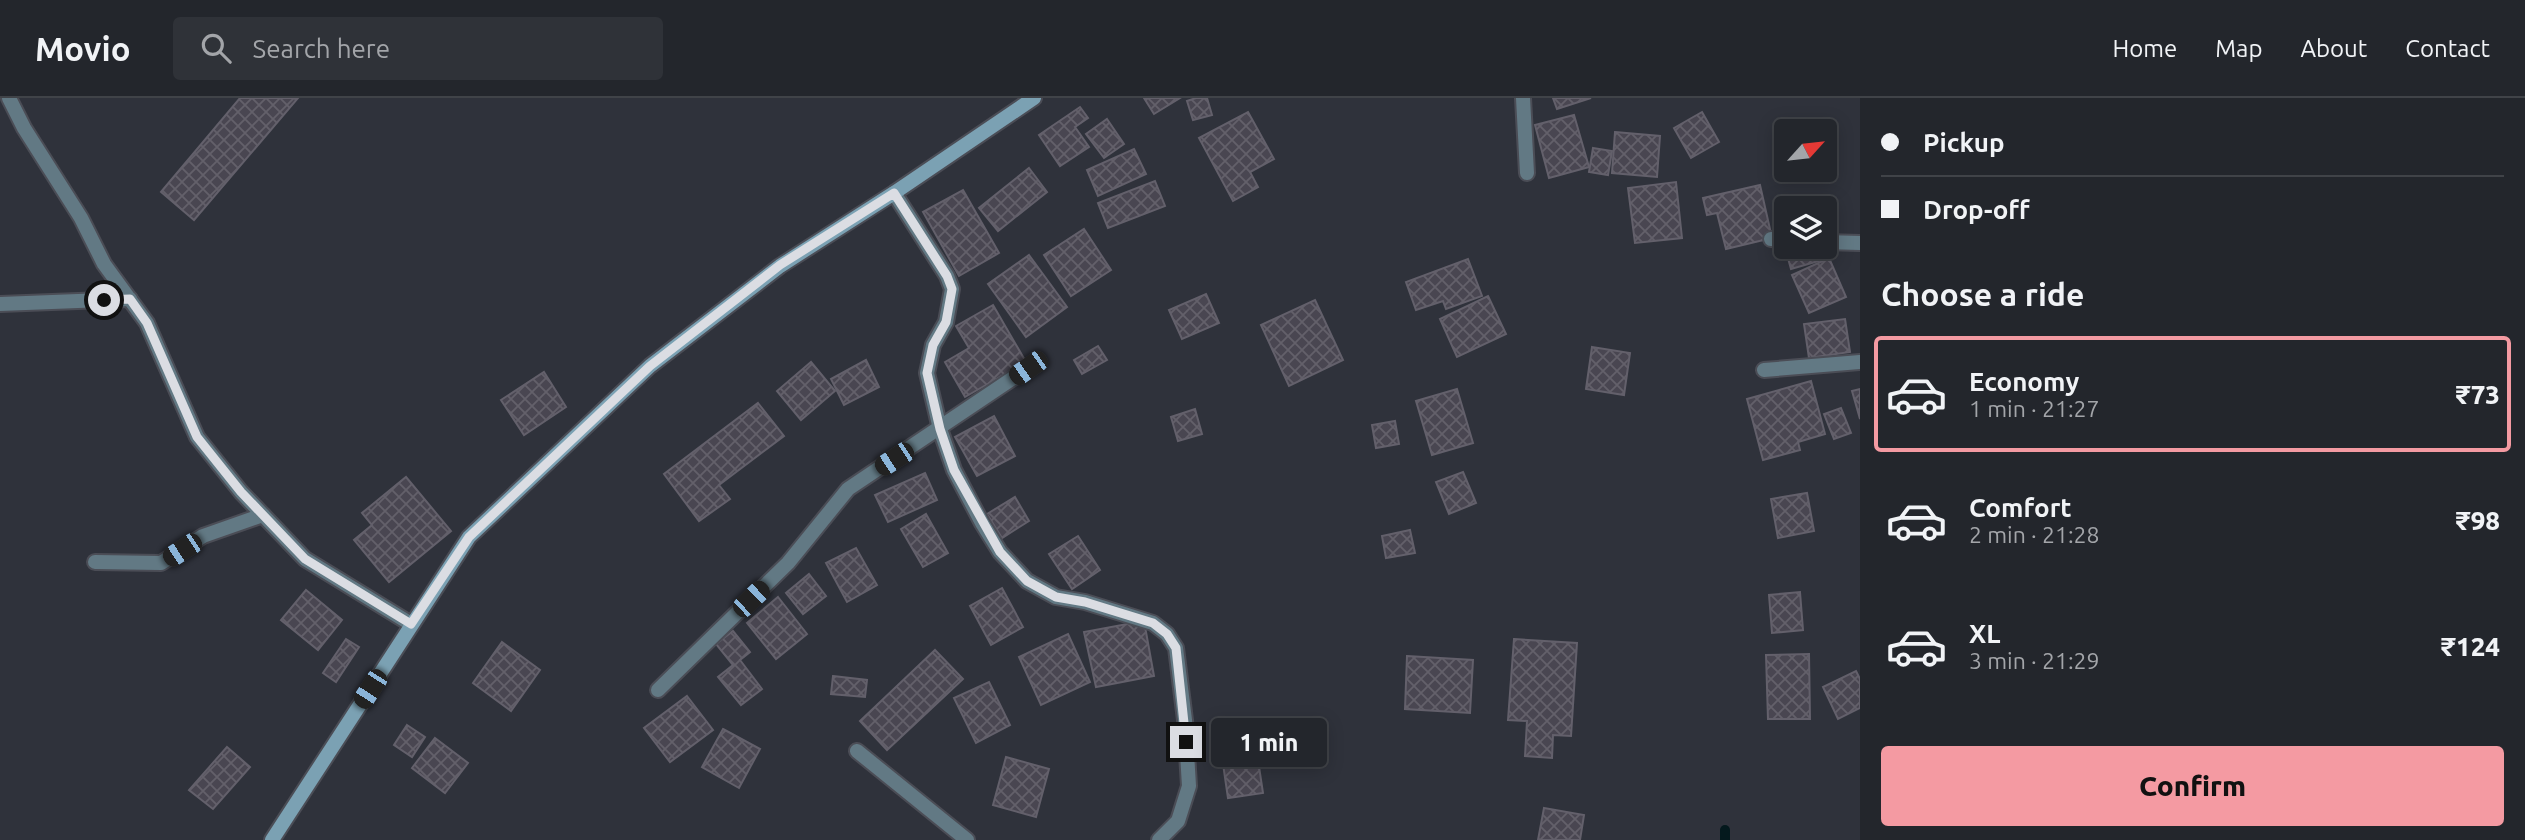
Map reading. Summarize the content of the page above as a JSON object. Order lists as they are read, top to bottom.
{
  "north": "top right",
  "page": {
    "header": "Movio",
    "search": "Search here",
    "nav": [
      "Home",
      "Map",
      "About",
      "Contact"
    ],
    "banner": ["Pickup", "Drop-off"],
    "heading": "Choose a ride",
    "list": [
      {
        "name": "Economy",
        "note": "1 min · 21:27",
        "value": "₹73"
      },
      {
        "name": "Comfort",
        "note": "2 min · 21:28",
        "value": "₹98"
      },
      {
        "name": "XL",
        "note": "3 min · 21:29",
        "value": "₹124"
      }
    ],
    "bubble": "1 min",
    "buttons": "Confirm"
  }
}
